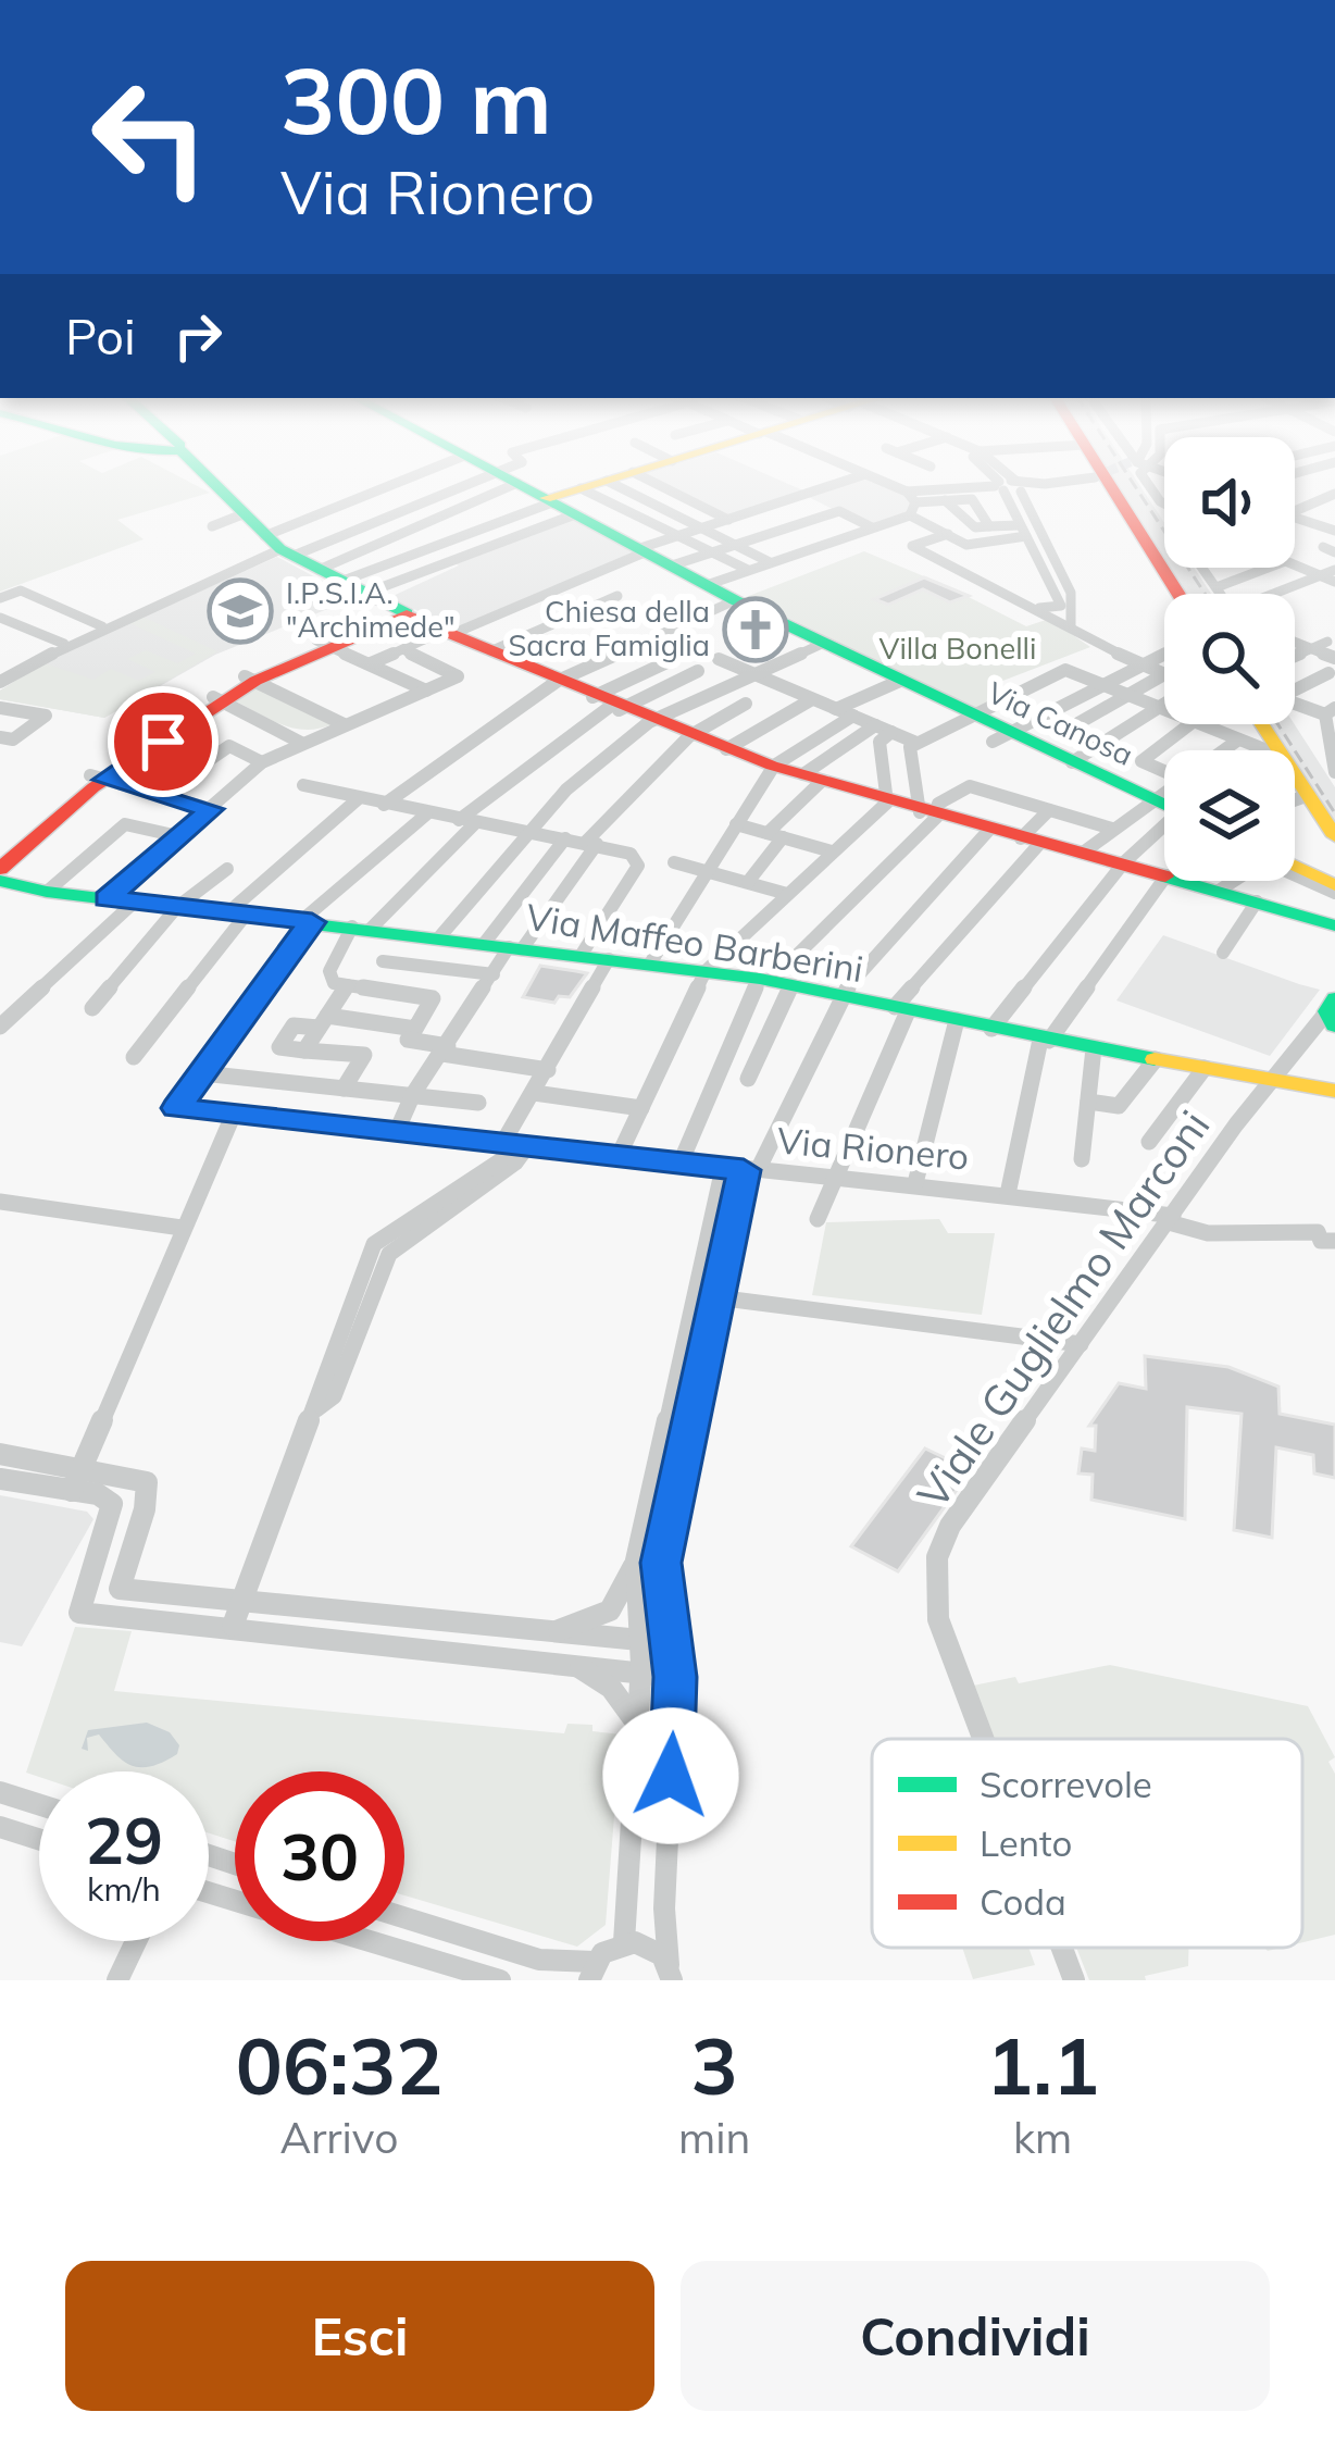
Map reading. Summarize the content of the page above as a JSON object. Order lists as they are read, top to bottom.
{
  "streets": {
    "street": [
      "Via Canosa",
      "Via Maffeo Barberini",
      "Via Rionero",
      "Viale Guglielmo Marconi"
    ]
  },
  "crossings": [
    ["Via Maffeo Barberini", "Viale Guglielmo Marconi"],
    ["Via Rionero", "Viale Guglielmo Marconi"]
  ],
  "parks": ["Villa Bonelli"],
  "places": {
    "school or university": ["I.P.S.I.A. \"Archimede\""],
    "church": ["Chiesa della Sacra Famiglia"]
  },
  "legend": ["Scorrevole", "Lento", "Coda"],
  "page": {
    "turn": ["300 m", "Via Rionero"],
    "then": "Poi",
    "speed": "29 km/h",
    "limit": "30",
    "eta": [
      "06:32",
      "Arrivo",
      "3",
      "min",
      "1.1",
      "km"
    ],
    "buttons": ["Esci", "Condividi"]
  }
}
